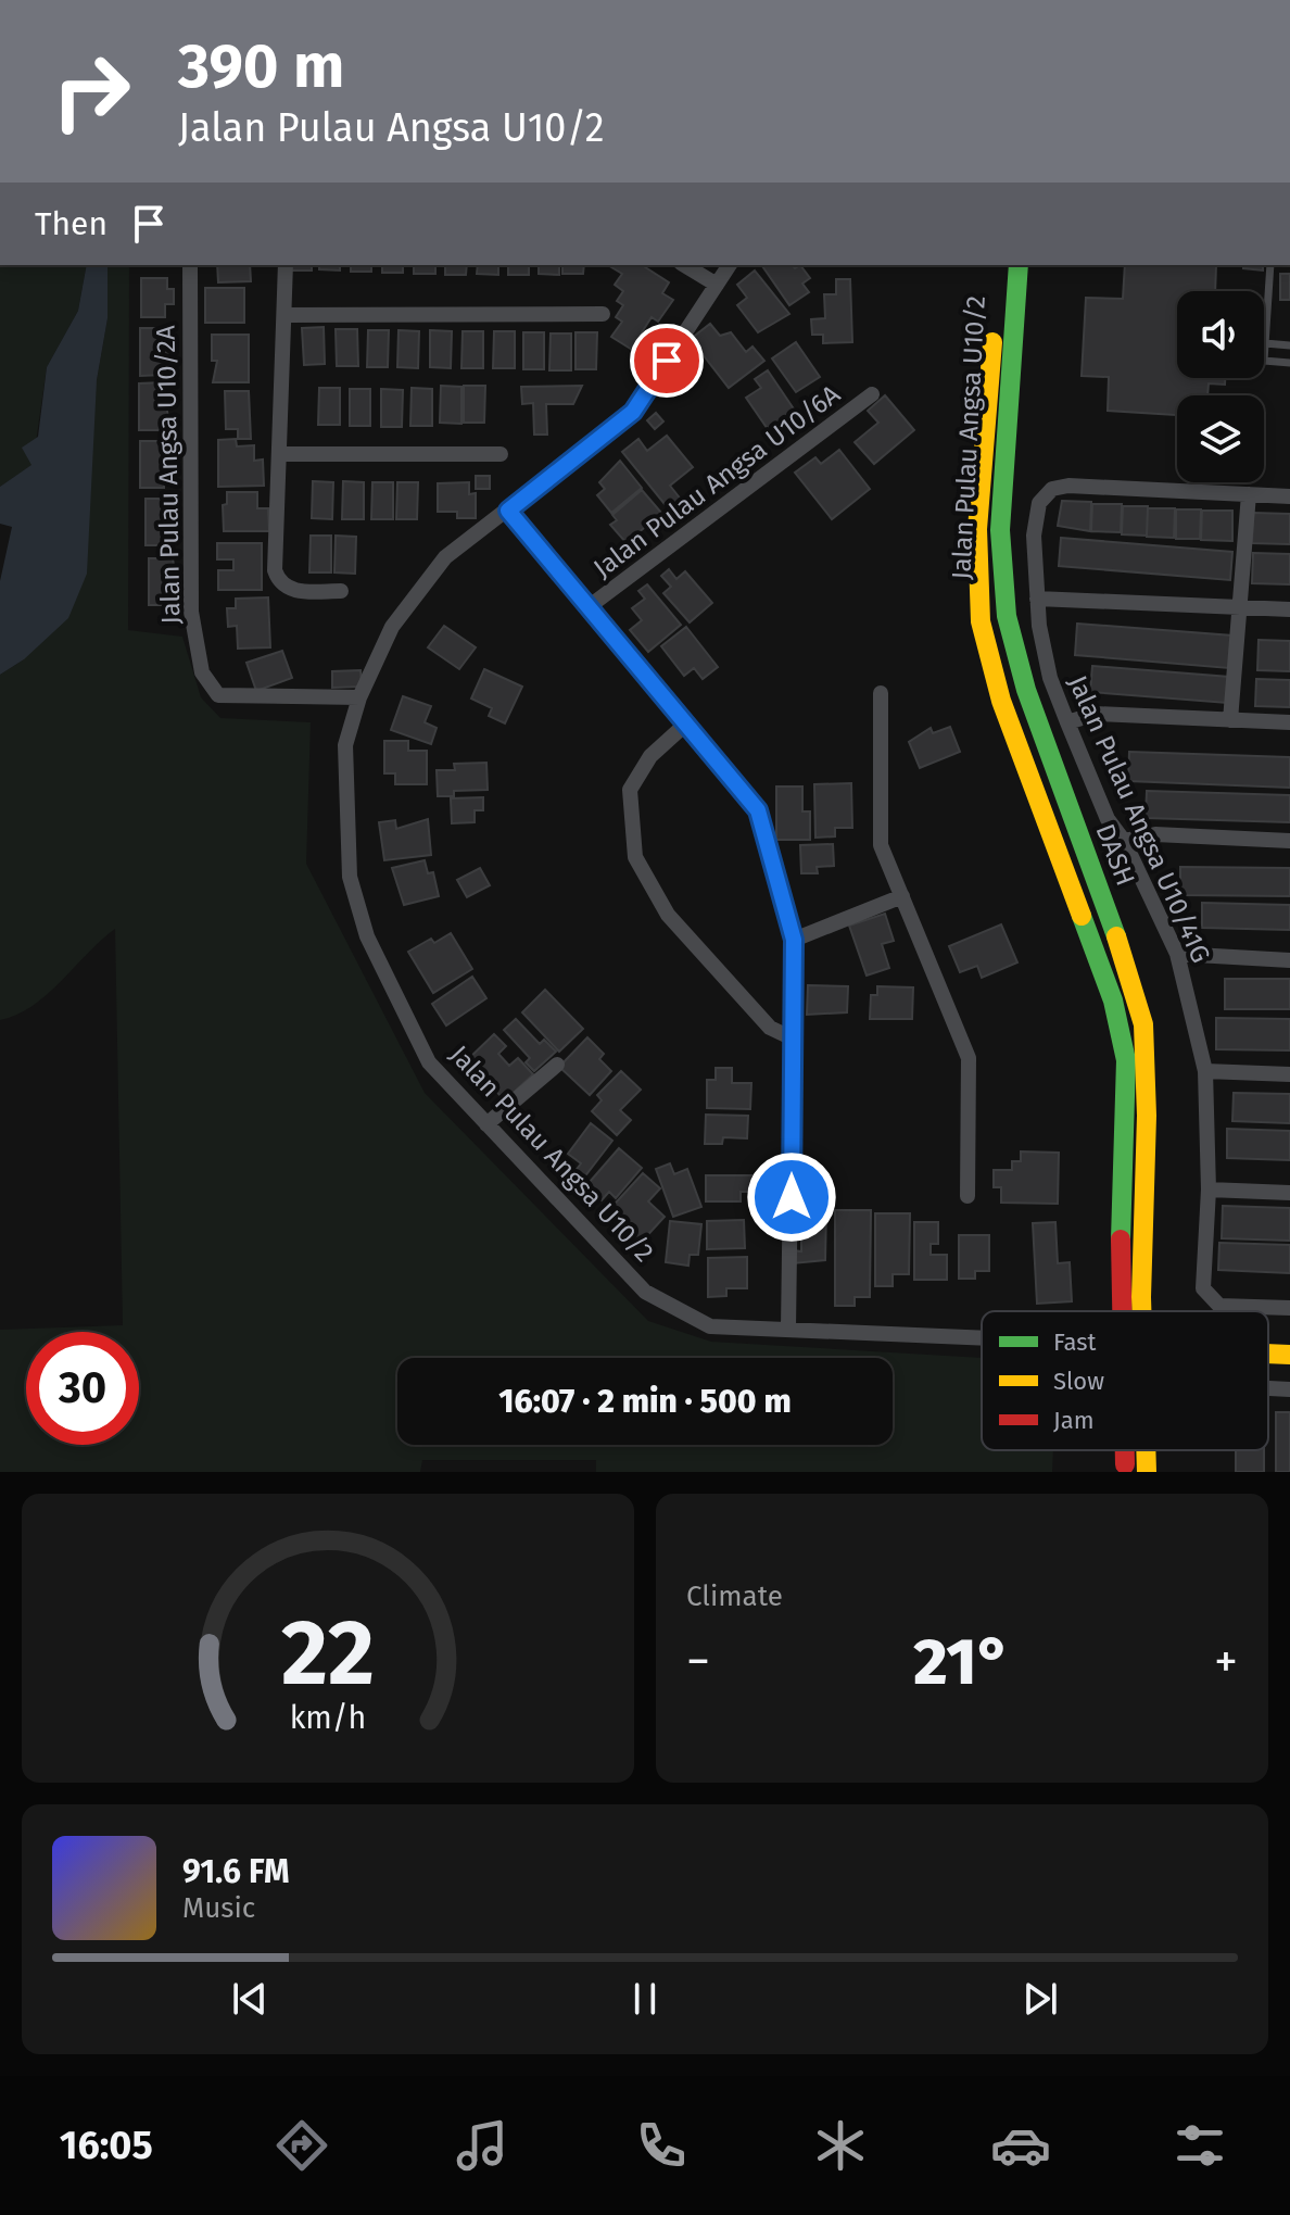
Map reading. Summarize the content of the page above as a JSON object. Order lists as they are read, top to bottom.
{
  "streets": {
    "main road": ["Jalan Pulau Angsa U10/2", "DASH"],
    "street": ["Jalan Pulau Angsa U10/2A", "Jalan Pulau Angsa U10/6A", "Jalan Pulau Angsa U10/41G"]
  },
  "crossings": [
    ["Jalan Pulau Angsa U10/2", "Jalan Pulau Angsa U10/2A"]
  ],
  "legend": ["Fast", "Slow", "Jam"],
  "page": {
    "turn": ["390 m", "Jalan Pulau Angsa U10/2"],
    "then": "Then",
    "limit": "30",
    "trip": "16:07 · 2 min · 500 m",
    "tile": "Climate",
    "heat": ["−", "21°", "+"],
    "song": ["91.6 FM", "Music"],
    "tabs": "16:05",
    "gauge": ["22", "km/h"]
  }
}
